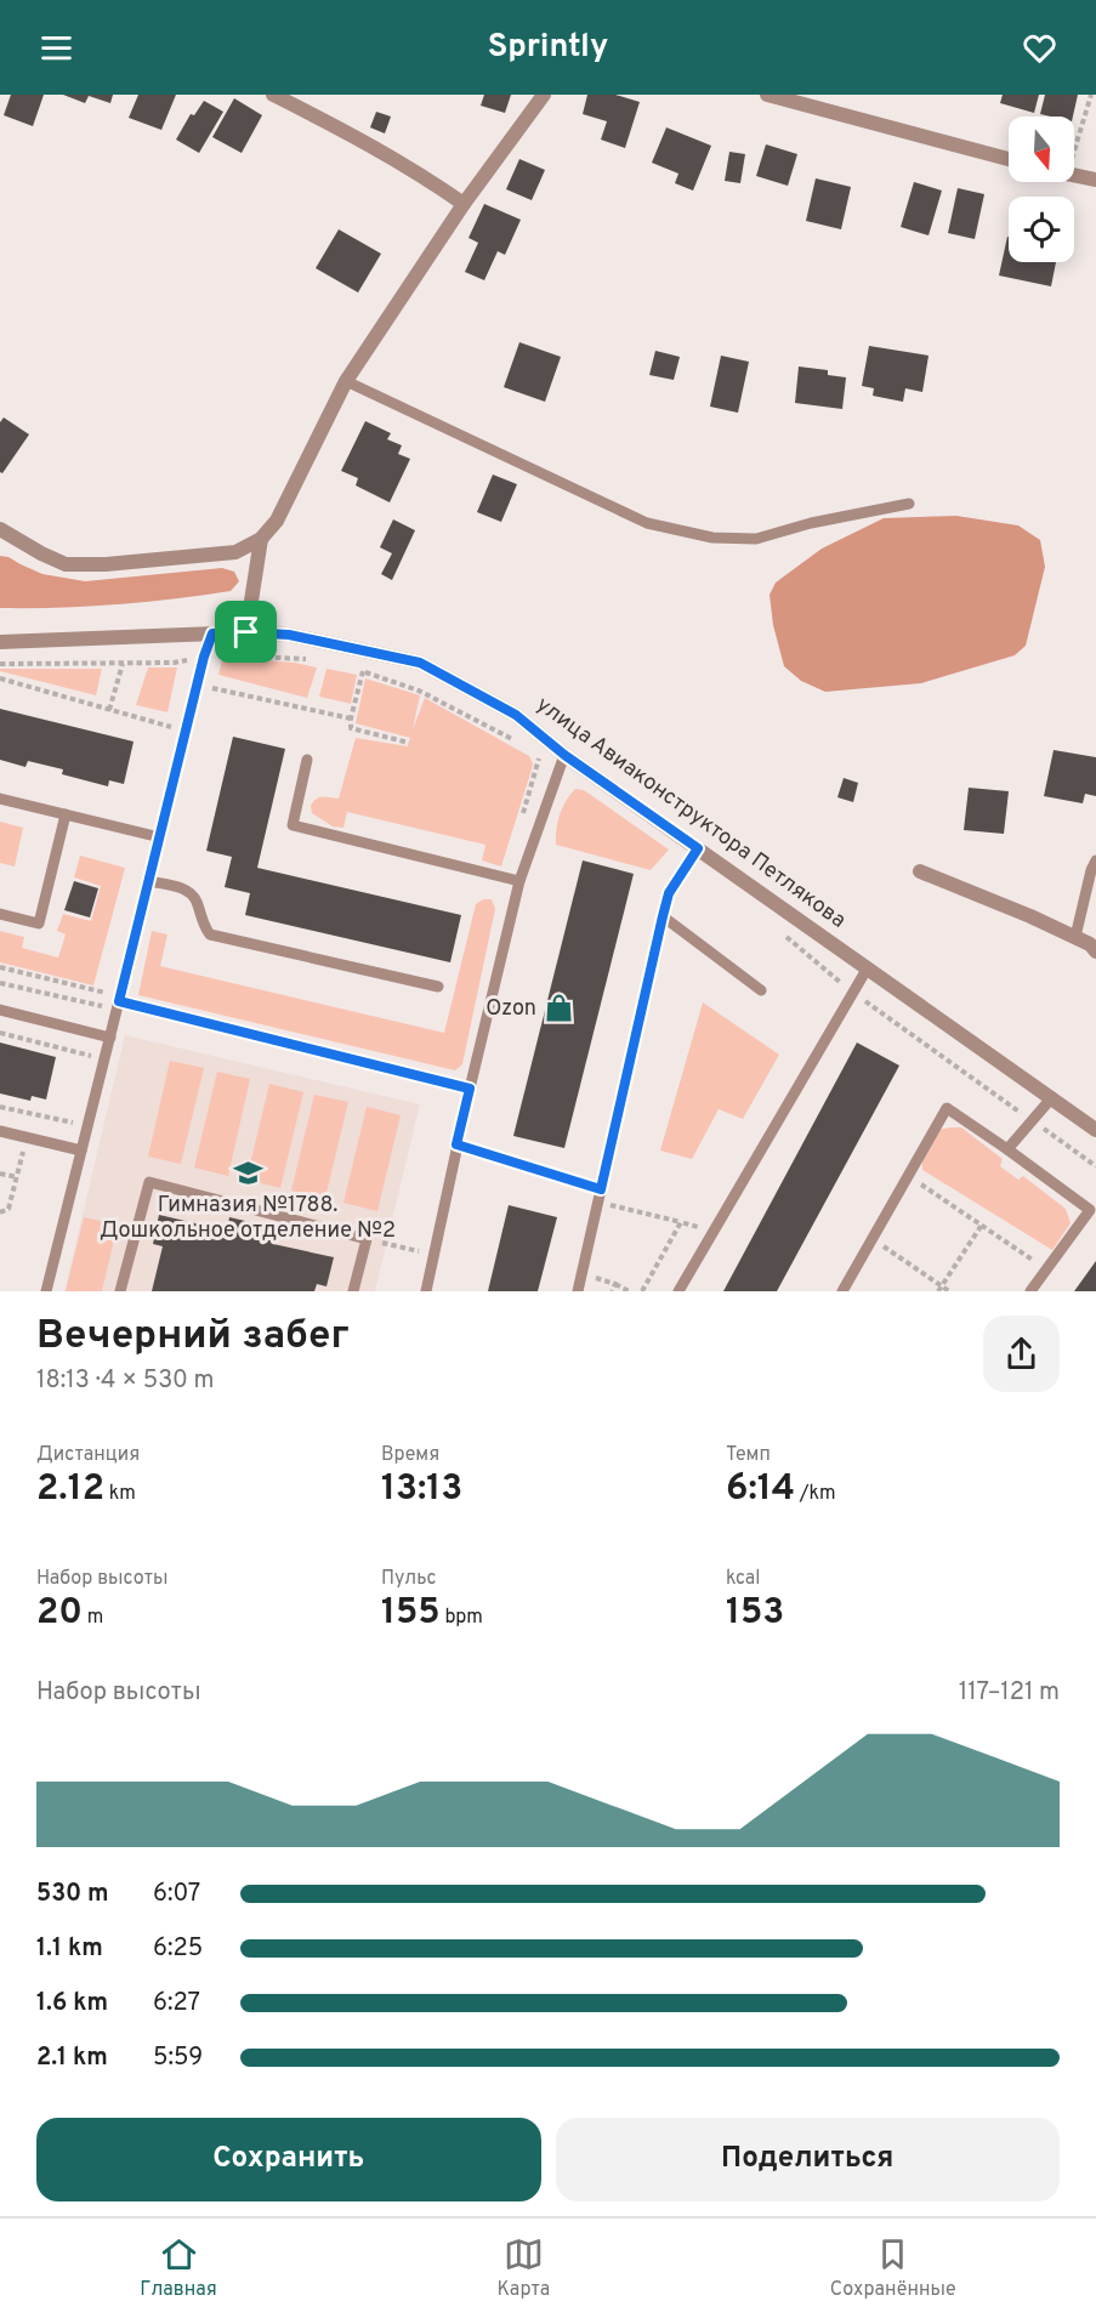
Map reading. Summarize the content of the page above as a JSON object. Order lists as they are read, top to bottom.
{
  "streets": {
    "street": ["улица Авиаконструктора Петлякова"]
  },
  "places": {
    "shop": ["Ozon"],
    "school or university": ["Гимназия №1788. Дошкольное отделение №2"]
  },
  "north": "bottom",
  "page": {
    "header": "Sprintly",
    "heading": ["Вечерний забег", "18:13 · 4 × 530 m"],
    "stats": [
      ["Дистанция", "2.12 km"],
      ["Время", "13:13"],
      ["Темп", "6:14 /km"],
      ["Набор высоты", "20 m"],
      ["Пульс", "155 bpm"],
      ["kcal", "153"]
    ],
    "chart": ["Набор высоты", "117–121 m"],
    "list": [
      {
        "name": "530 m",
        "note": "6:07"
      },
      {
        "name": "1.1 km",
        "note": "6:25"
      },
      {
        "name": "1.6 km",
        "note": "6:27"
      },
      {
        "name": "2.1 km",
        "note": "5:59"
      }
    ],
    "buttons": ["Сохранить", "Поделиться"],
    "tabs": ["Главная", "Карта", "Сохранённые"]
  }
}
